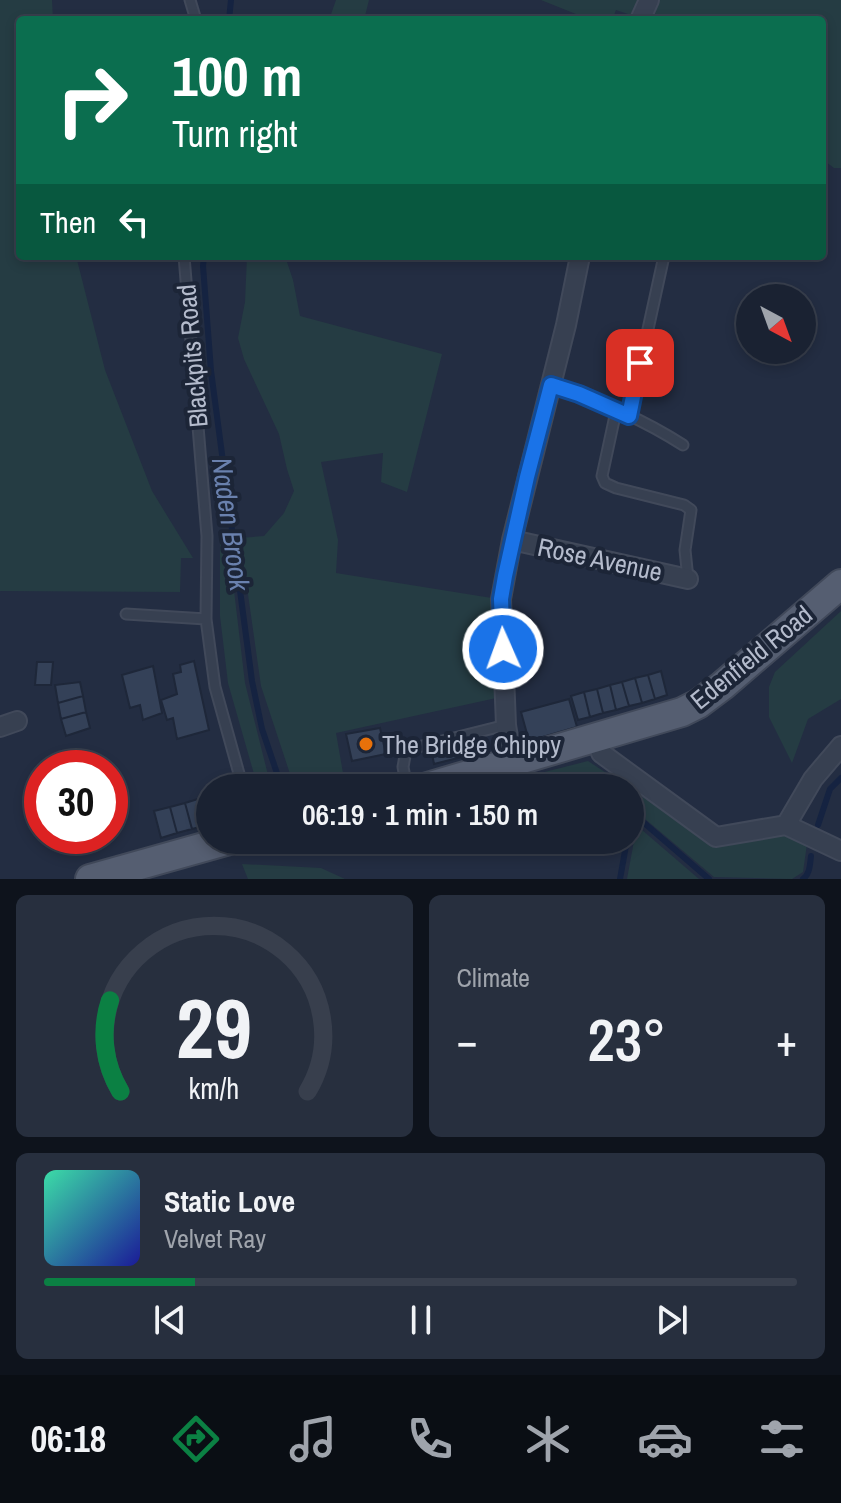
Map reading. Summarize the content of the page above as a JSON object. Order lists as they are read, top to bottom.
{
  "streets": {
    "main road": ["Edenfield Road"],
    "street": ["Rose Avenue"],
    "lane": ["Blackpits Road"]
  },
  "water": ["Naden Brook"],
  "places": ["The Bridge Chippy"],
  "north": "bottom right",
  "page": {
    "turn": ["100 m", "Turn right"],
    "then": "Then",
    "limit": "30",
    "trip": "06:19 · 1 min · 150 m",
    "tile": "Climate",
    "heat": ["−", "23°", "+"],
    "song": ["Static Love", "Velvet Ray"],
    "tabs": "06:18",
    "gauge": ["29", "km/h"]
  }
}
